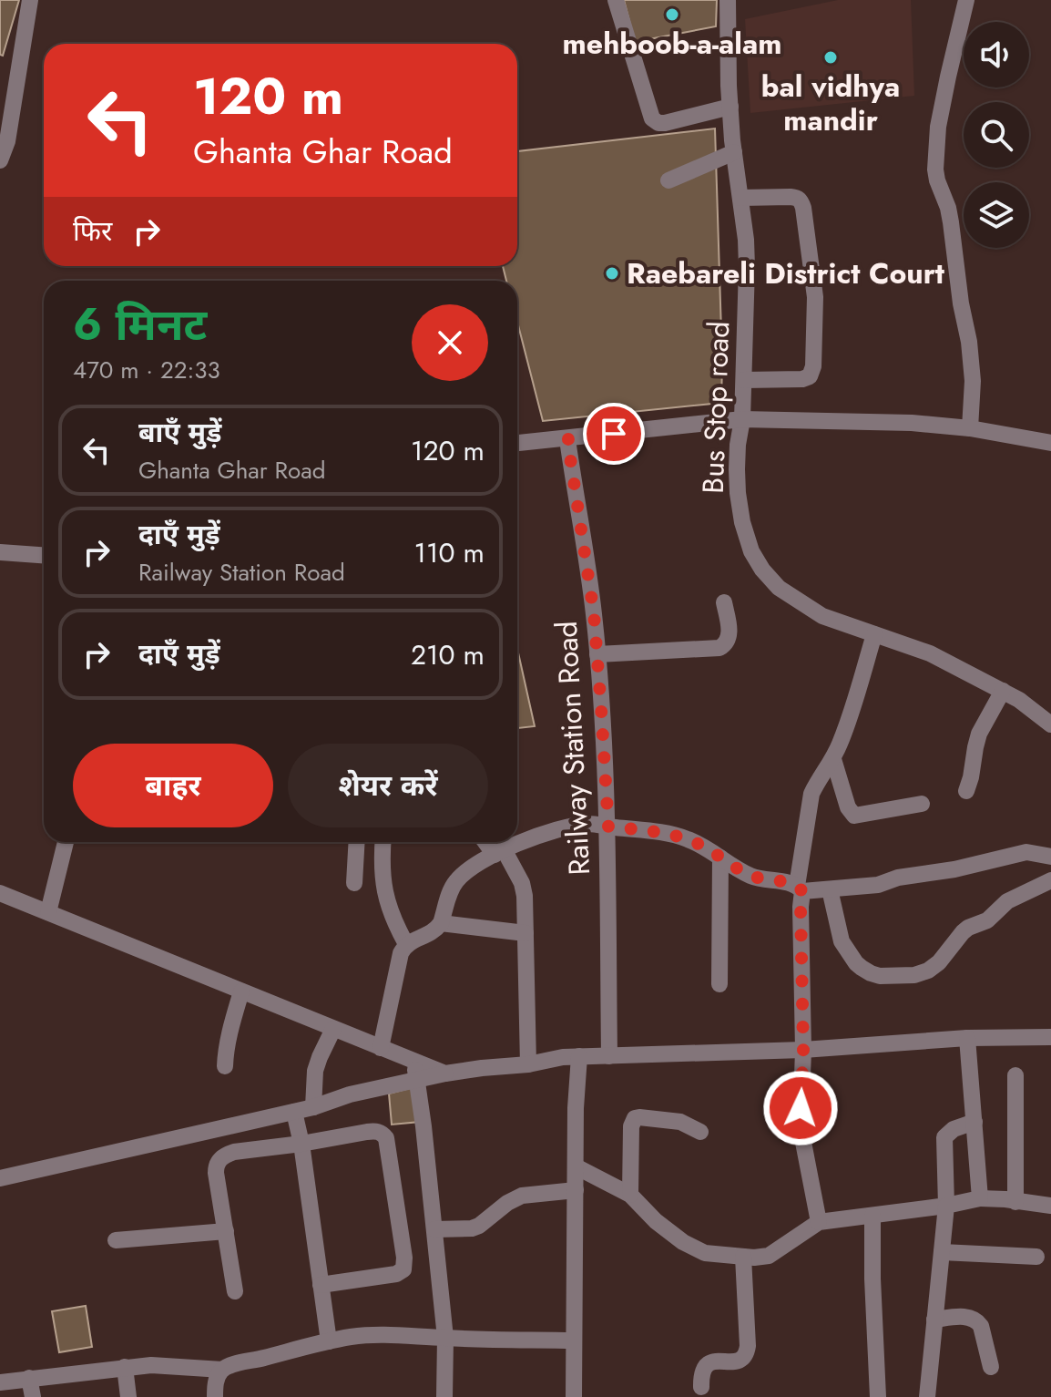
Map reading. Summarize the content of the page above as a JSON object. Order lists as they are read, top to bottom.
{
  "streets": {
    "street": ["Bus Stop road", "Railway Station Road"]
  },
  "places": ["mehboob-a-alam", "bal vidhya mandir", "Raebareli District Court"],
  "page": {
    "turn": ["120 m", "Ghanta Ghar Road"],
    "then": "फिर",
    "heading": ["6 मिनट", "470 m · 22:33"],
    "list": [
      {
        "name": "बाएँ मुड़ें",
        "note": "Ghanta Ghar Road",
        "value": "120 m"
      },
      {
        "name": "दाएँ मुड़ें",
        "note": "Railway Station Road",
        "value": "110 m"
      },
      {
        "name": "दाएँ मुड़ें",
        "value": "210 m"
      }
    ],
    "buttons": ["बाहर", "शेयर करें"]
  }
}
